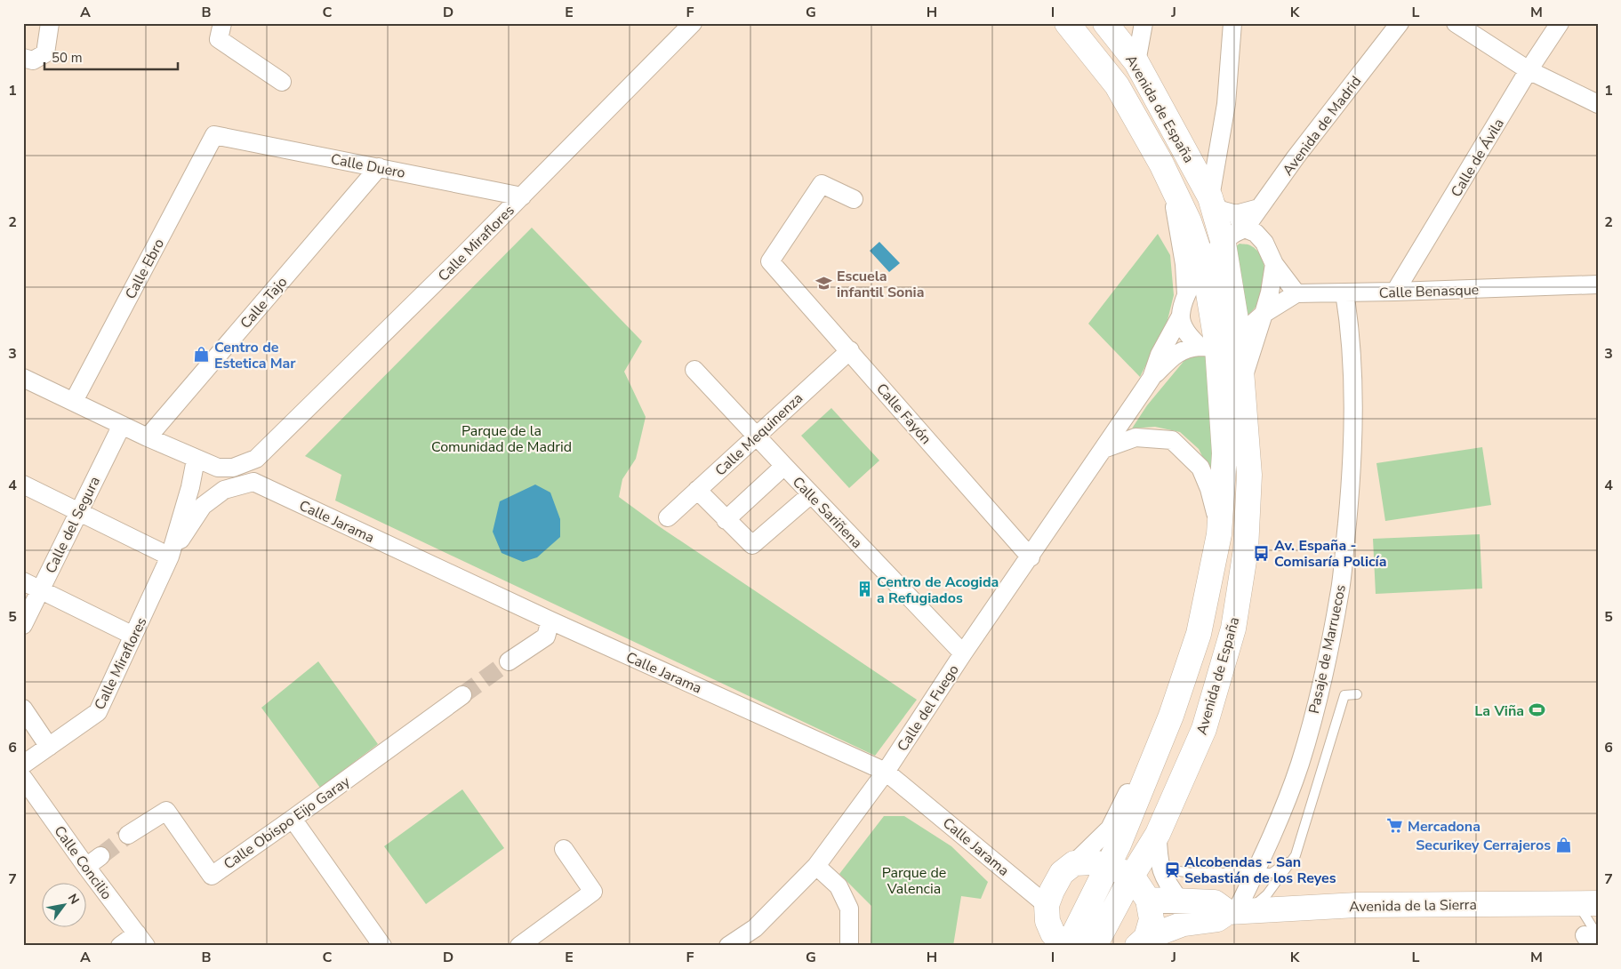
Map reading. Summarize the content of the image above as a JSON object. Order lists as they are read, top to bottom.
{
  "streets": {
    "main road": ["Avenida de España", "Avenida de la Sierra"],
    "street": [
      "Avenida de Madrid",
      "Calle de Ávila",
      "Calle Duero",
      "Calle Miraflores",
      "Calle Ebro",
      "Calle Benasque",
      "Calle Tajo",
      "Calle Fayón",
      "Calle Mequinenza",
      "Calle Sariñena",
      "Calle Jarama",
      "Calle del Segura",
      "Pasaje de Marruecos",
      "Calle del Fuego",
      "Calle Obispo Eijo Garay",
      "Calle Concilio"
    ]
  },
  "crossings": [
    ["Avenida de España", "Avenida de Madrid"],
    ["Avenida de España", "Calle Benasque"],
    ["Avenida de España", "Calle del Fuego"],
    ["Calle de Ávila", "Calle Benasque"],
    ["Calle Duero", "Calle Miraflores"],
    ["Calle Duero", "Calle Ebro"],
    ["Calle Duero", "Calle Tajo"],
    ["Calle Miraflores", "Calle Jarama"],
    ["Calle Benasque", "Pasaje de Marruecos"],
    ["Calle Fayón", "Calle Mequinenza"],
    ["Calle Fayón", "Calle del Fuego"],
    ["Calle Mequinenza", "Calle Sariñena"],
    ["Calle Sariñena", "Calle del Fuego"],
    ["Calle Jarama", "Calle del Fuego"],
    ["Pasaje de Marruecos", "Avenida de la Sierra"]
  ],
  "parks": ["Parque de la Comunidad de Madrid", "Parque de Valencia"],
  "places": {
    "school or university": ["Escuela infantil Sonia"],
    "shop": ["Centro de Estetica Mar", "Securikey Cerrajeros"],
    "bus stop": ["Av. España - Comisaría Policía"],
    "building": ["Centro de Acogida a Refugiados"],
    "sports": ["La Viña"],
    "supermarket": ["Mercadona"],
    "station": ["Alcobendas - San Sebastián de los Reyes"]
  },
  "scale_bar": "50 m",
  "north": "top right",
  "grid": {
    "columns": [
      "A",
      "B",
      "C",
      "D",
      "E",
      "F",
      "G",
      "H",
      "I",
      "J",
      "K",
      "L",
      "M"
    ],
    "rows": [
      "1",
      "2",
      "3",
      "4",
      "5",
      "6",
      "7"
    ]
  }
}
